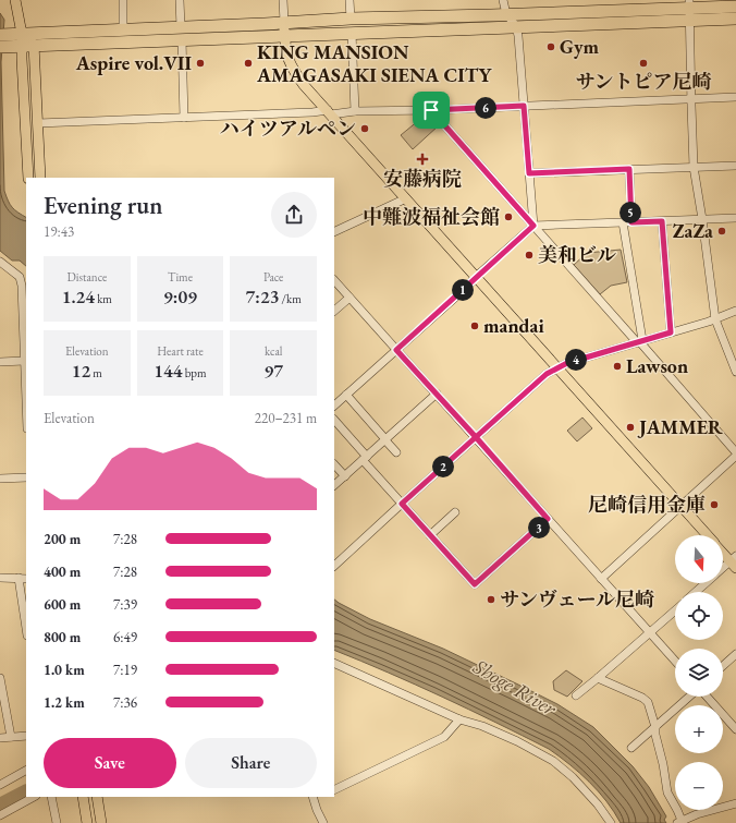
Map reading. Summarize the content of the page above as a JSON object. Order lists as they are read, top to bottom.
{
  "water": ["Shoge River"],
  "places": {
    "other": [
      "Gym",
      "Aspire vol.Ⅶ",
      "KING MANSION AMAGASAKI SIENA CITY",
      "サントピア尼崎",
      "ハイツアルペン",
      "中難波福祉会館",
      "ZaZa",
      "美和ビル",
      "mandai",
      "Lawson",
      "JAMMER",
      "尼崎信用金庫",
      "サンヴェール尼崎"
    ],
    "health": ["安藤病院"]
  },
  "north": "bottom",
  "page": {
    "pins": [
      "6",
      "5",
      "1",
      "4",
      "2",
      "3"
    ],
    "heading": ["Evening run", "19:43"],
    "stats": [
      ["Distance", "1.24 km"],
      ["Time", "9:09"],
      ["Pace", "7:23 /km"],
      ["Elevation", "12 m"],
      ["Heart rate", "144 bpm"],
      ["kcal", "97"]
    ],
    "chart": ["Elevation", "220–231 m"],
    "list": [
      {
        "name": "200 m",
        "note": "7:28"
      },
      {
        "name": "400 m",
        "note": "7:28"
      },
      {
        "name": "600 m",
        "note": "7:39"
      },
      {
        "name": "800 m",
        "note": "6:49"
      },
      {
        "name": "1.0 km",
        "note": "7:19"
      },
      {
        "name": "1.2 km",
        "note": "7:36"
      }
    ],
    "map_buttons": ["+", "−"],
    "buttons": ["Save", "Share"]
  }
}
